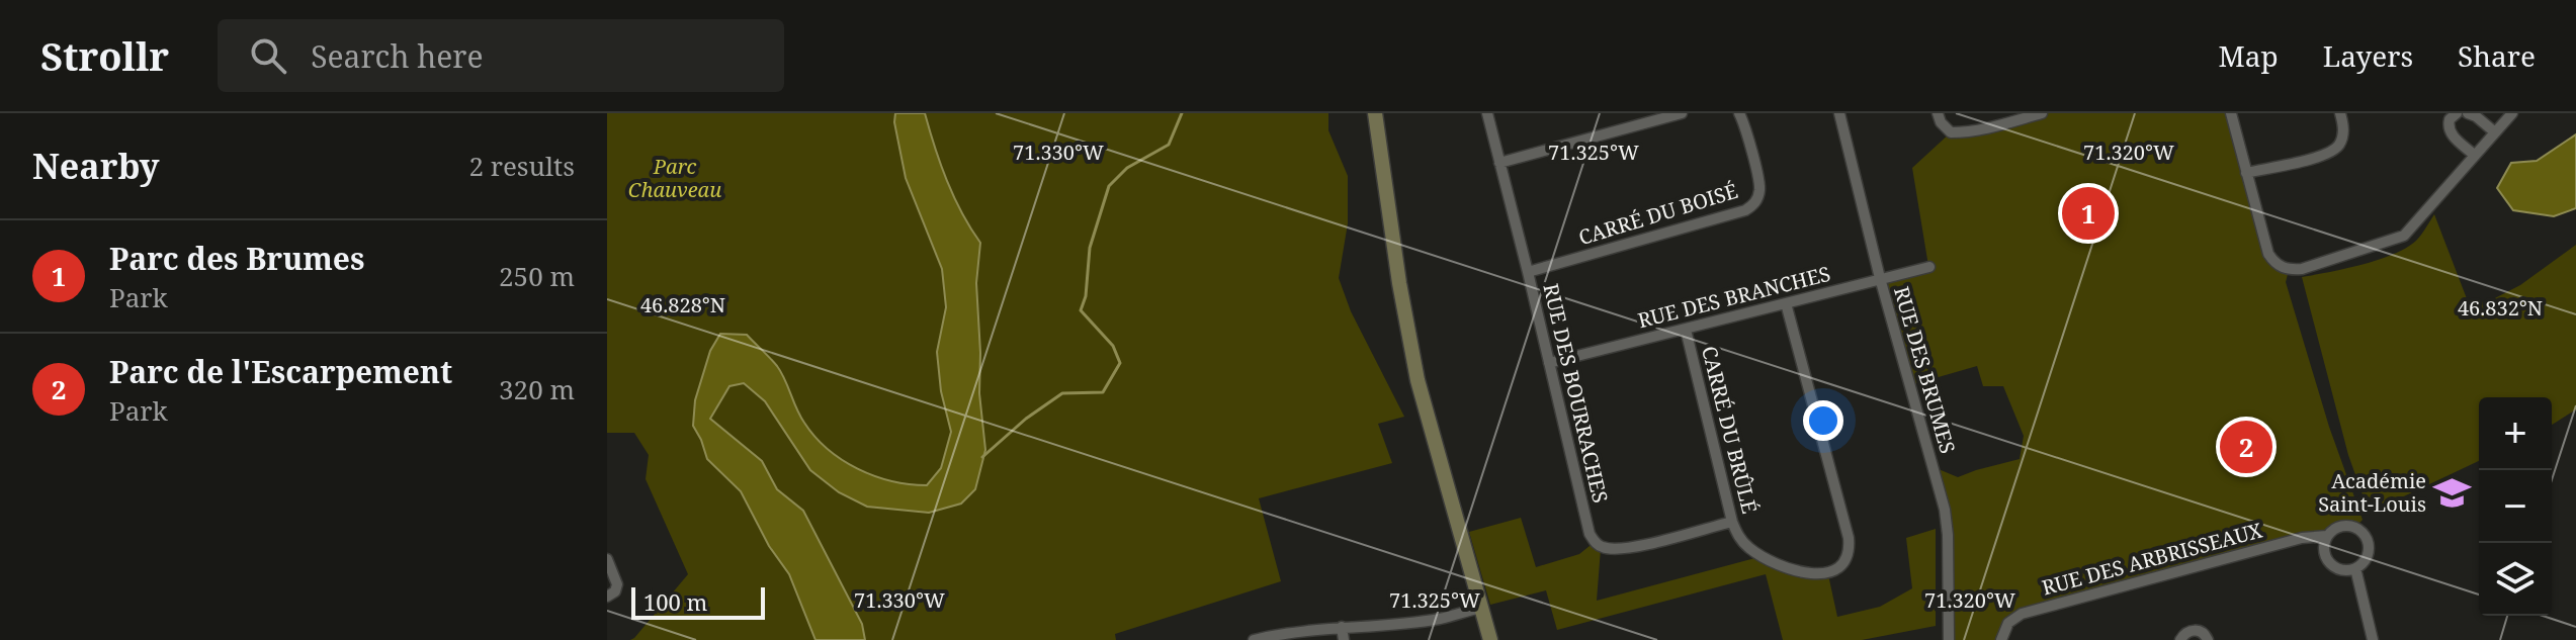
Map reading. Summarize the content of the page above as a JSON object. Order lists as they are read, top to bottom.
{
  "streets": {
    "street": [
      "CARRÉ DU BOISÉ",
      "RUE DES BRANCHES",
      "RUE DES BRUMES",
      "RUE DES BOURRACHES",
      "CARRÉ DU BRÛLÉ",
      "RUE DES ARBRISSEAUX"
    ]
  },
  "crossings": [
    ["CARRÉ DU BOISÉ", "RUE DES BOURRACHES"],
    ["RUE DES BRANCHES", "RUE DES BRUMES"],
    ["RUE DES BRANCHES", "RUE DES BOURRACHES"],
    ["RUE DES BRANCHES", "CARRÉ DU BRÛLÉ"],
    ["RUE DES BOURRACHES", "CARRÉ DU BRÛLÉ"]
  ],
  "parks": ["Parc Chauveau"],
  "places": {
    "school or university": ["Académie Saint-Louis"]
  },
  "scale_bar": "100 m",
  "page": {
    "header": "Strollr",
    "search": "Search here",
    "nav": ["Map", "Layers", "Share"],
    "heading": ["Nearby", "2 results"],
    "pins": ["1", "2"],
    "list": [
      {
        "mark": "1",
        "name": "Parc des Brumes",
        "note": "Park",
        "value": "250 m"
      },
      {
        "mark": "2",
        "name": "Parc de l'Escarpement",
        "note": "Park",
        "value": "320 m"
      }
    ],
    "map_buttons": ["+", "−"],
    "scale": "100 m"
  },
  "coordinates": [
    "71.330°W",
    "71.325°W",
    "71.320°W",
    "46.828°N",
    "46.832°N"
  ]
}
